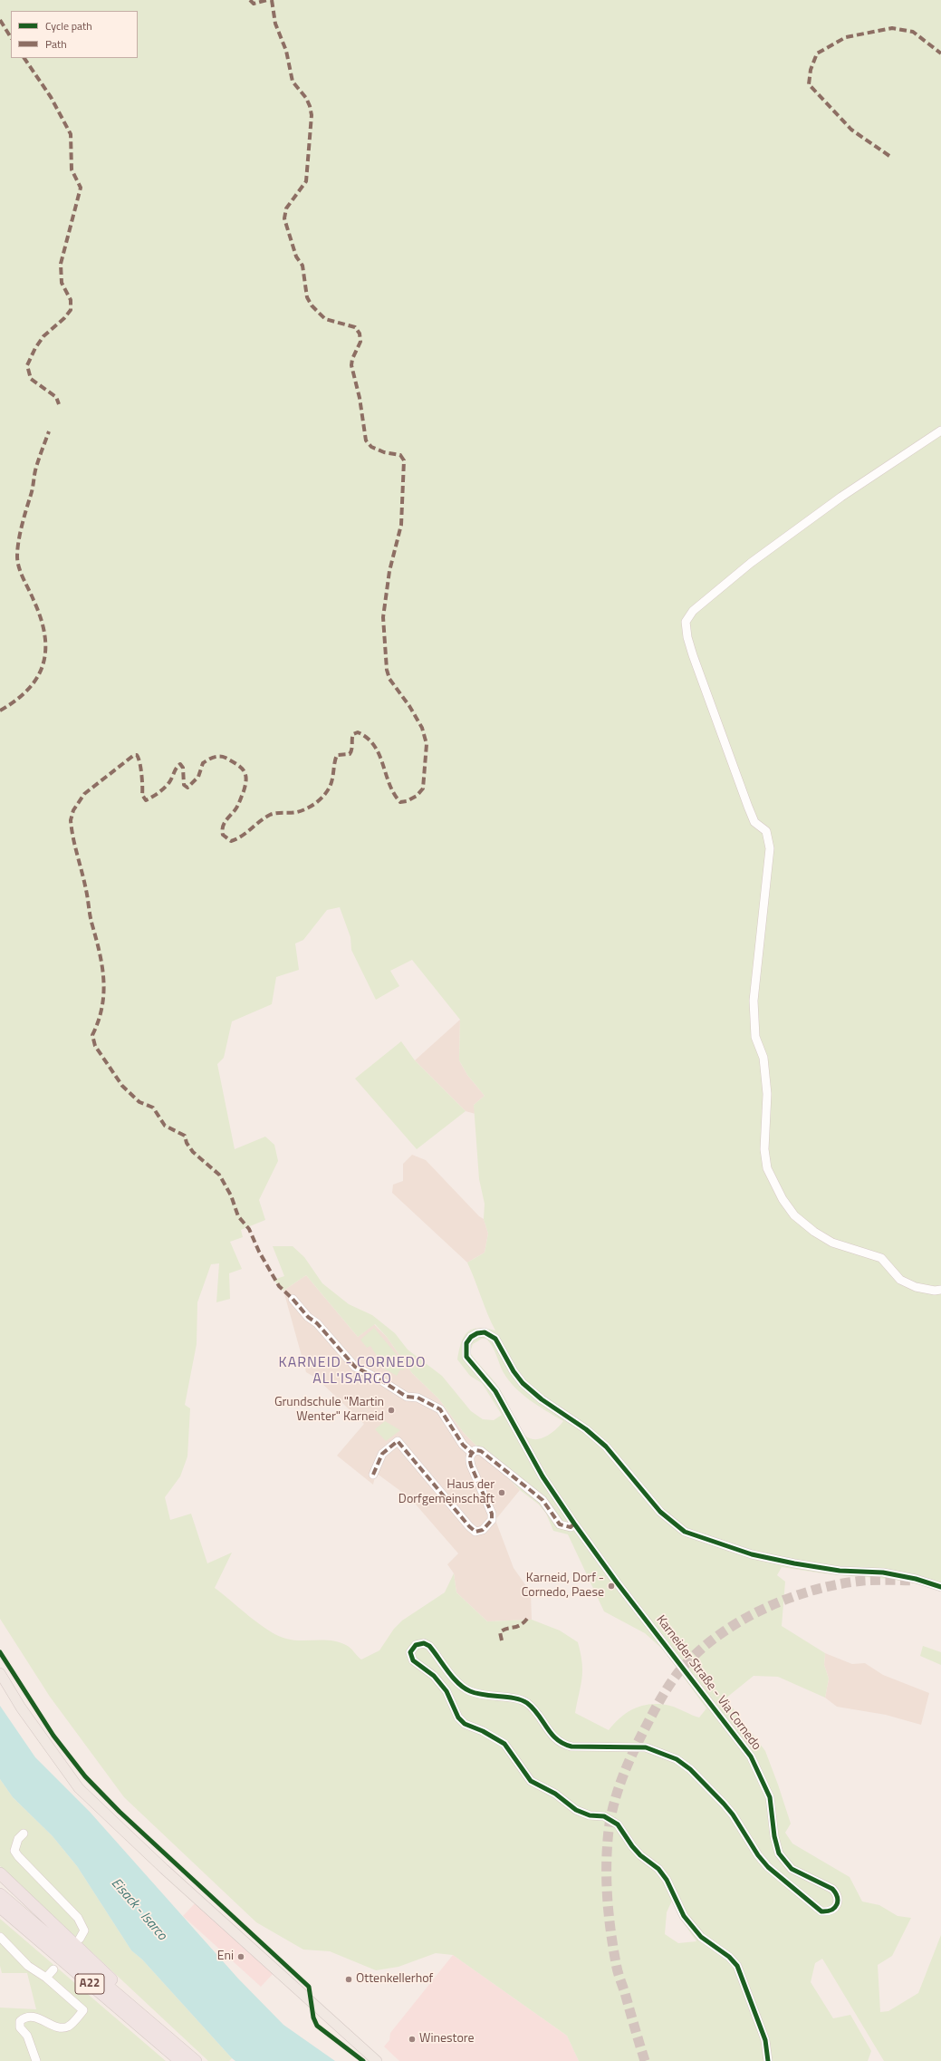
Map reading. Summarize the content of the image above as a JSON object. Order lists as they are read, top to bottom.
{
  "streets": {
    "highway": ["A22"],
    "street": ["Karneider Straße - Via Cornedo"]
  },
  "districts": ["KARNEID - CORNEDO ALL'ISARCO"],
  "water": ["Eisack - Isarco"],
  "places": [
    "Grundschule \"Martin Wenter\" Karneid",
    "Haus der Dorfgemeinschaft",
    "Karneid, Dorf - Cornedo, Paese",
    "Eni",
    "Ottenkellerhof",
    "Winestore"
  ],
  "legend": ["Cycle path", "Path"]
}
